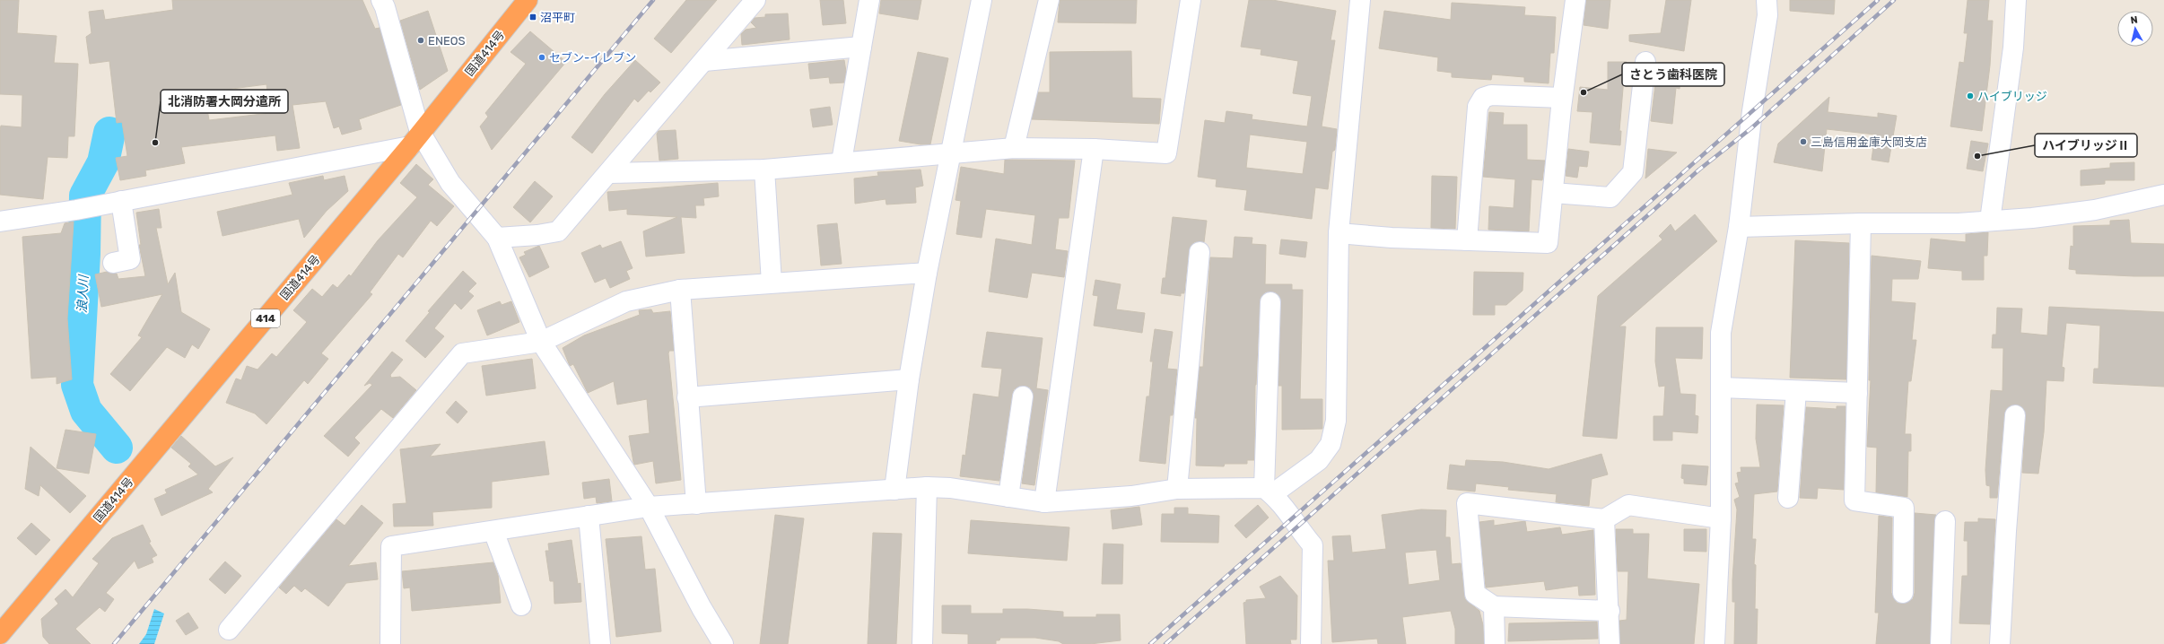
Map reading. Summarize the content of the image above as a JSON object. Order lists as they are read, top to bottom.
{
  "streets": {
    "highway": ["国道414号", "414"]
  },
  "water": ["浪人川"],
  "places": {
    "transit": ["沼平町"],
    "other": [
      "ENEOS",
      "セブン-イレブン",
      "さとう歯科医院",
      "ハイブリッジ",
      "三島信用金庫大岡支店",
      "北消防署大岡分遣所",
      "ハイブリッジⅡ"
    ]
  },
  "north": "top"
}
